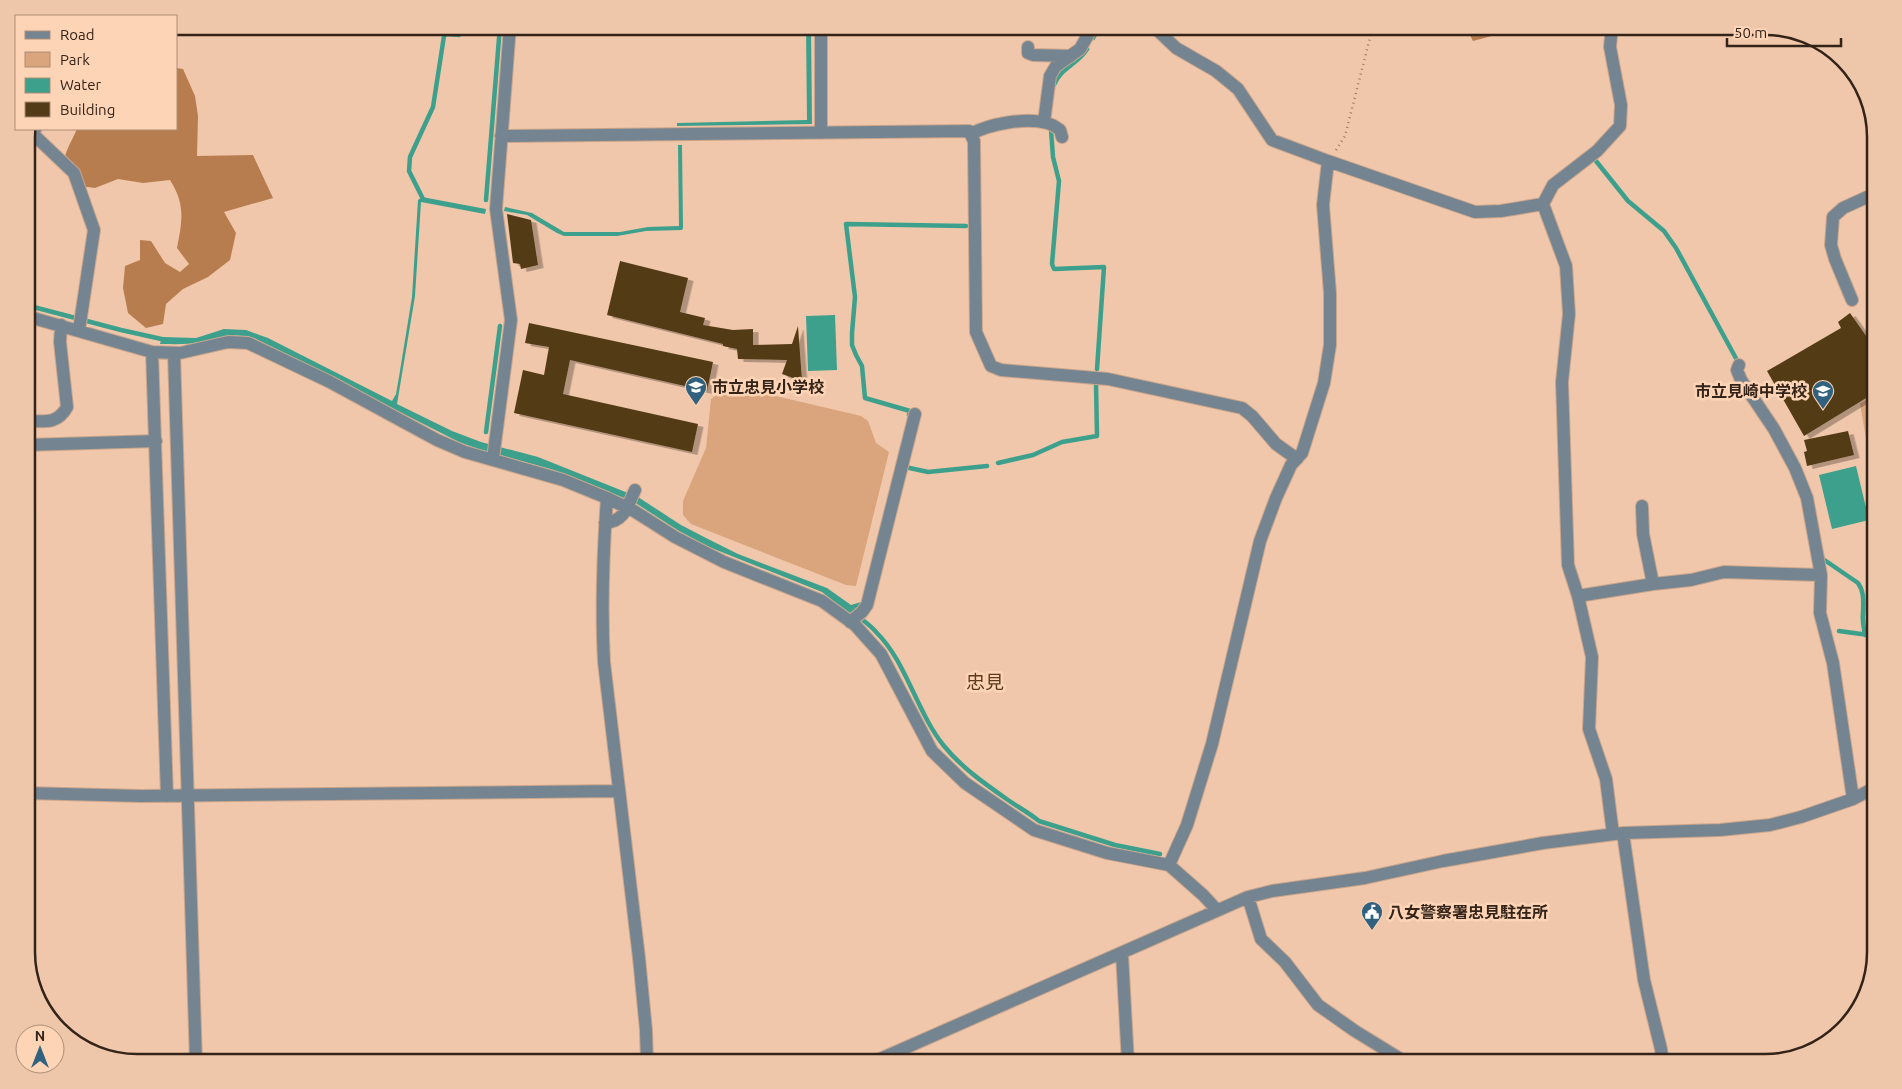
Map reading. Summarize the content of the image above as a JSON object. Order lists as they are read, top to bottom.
{
  "districts": ["忠見"],
  "places": {
    "school or university": ["市立忠見小学校", "市立見崎中学校"],
    "public building": ["八女警察署忠見駐在所"]
  },
  "legend": [
    "Road",
    "Park",
    "Water",
    "Building"
  ],
  "scale_bar": "50 m",
  "north": "top"
}
